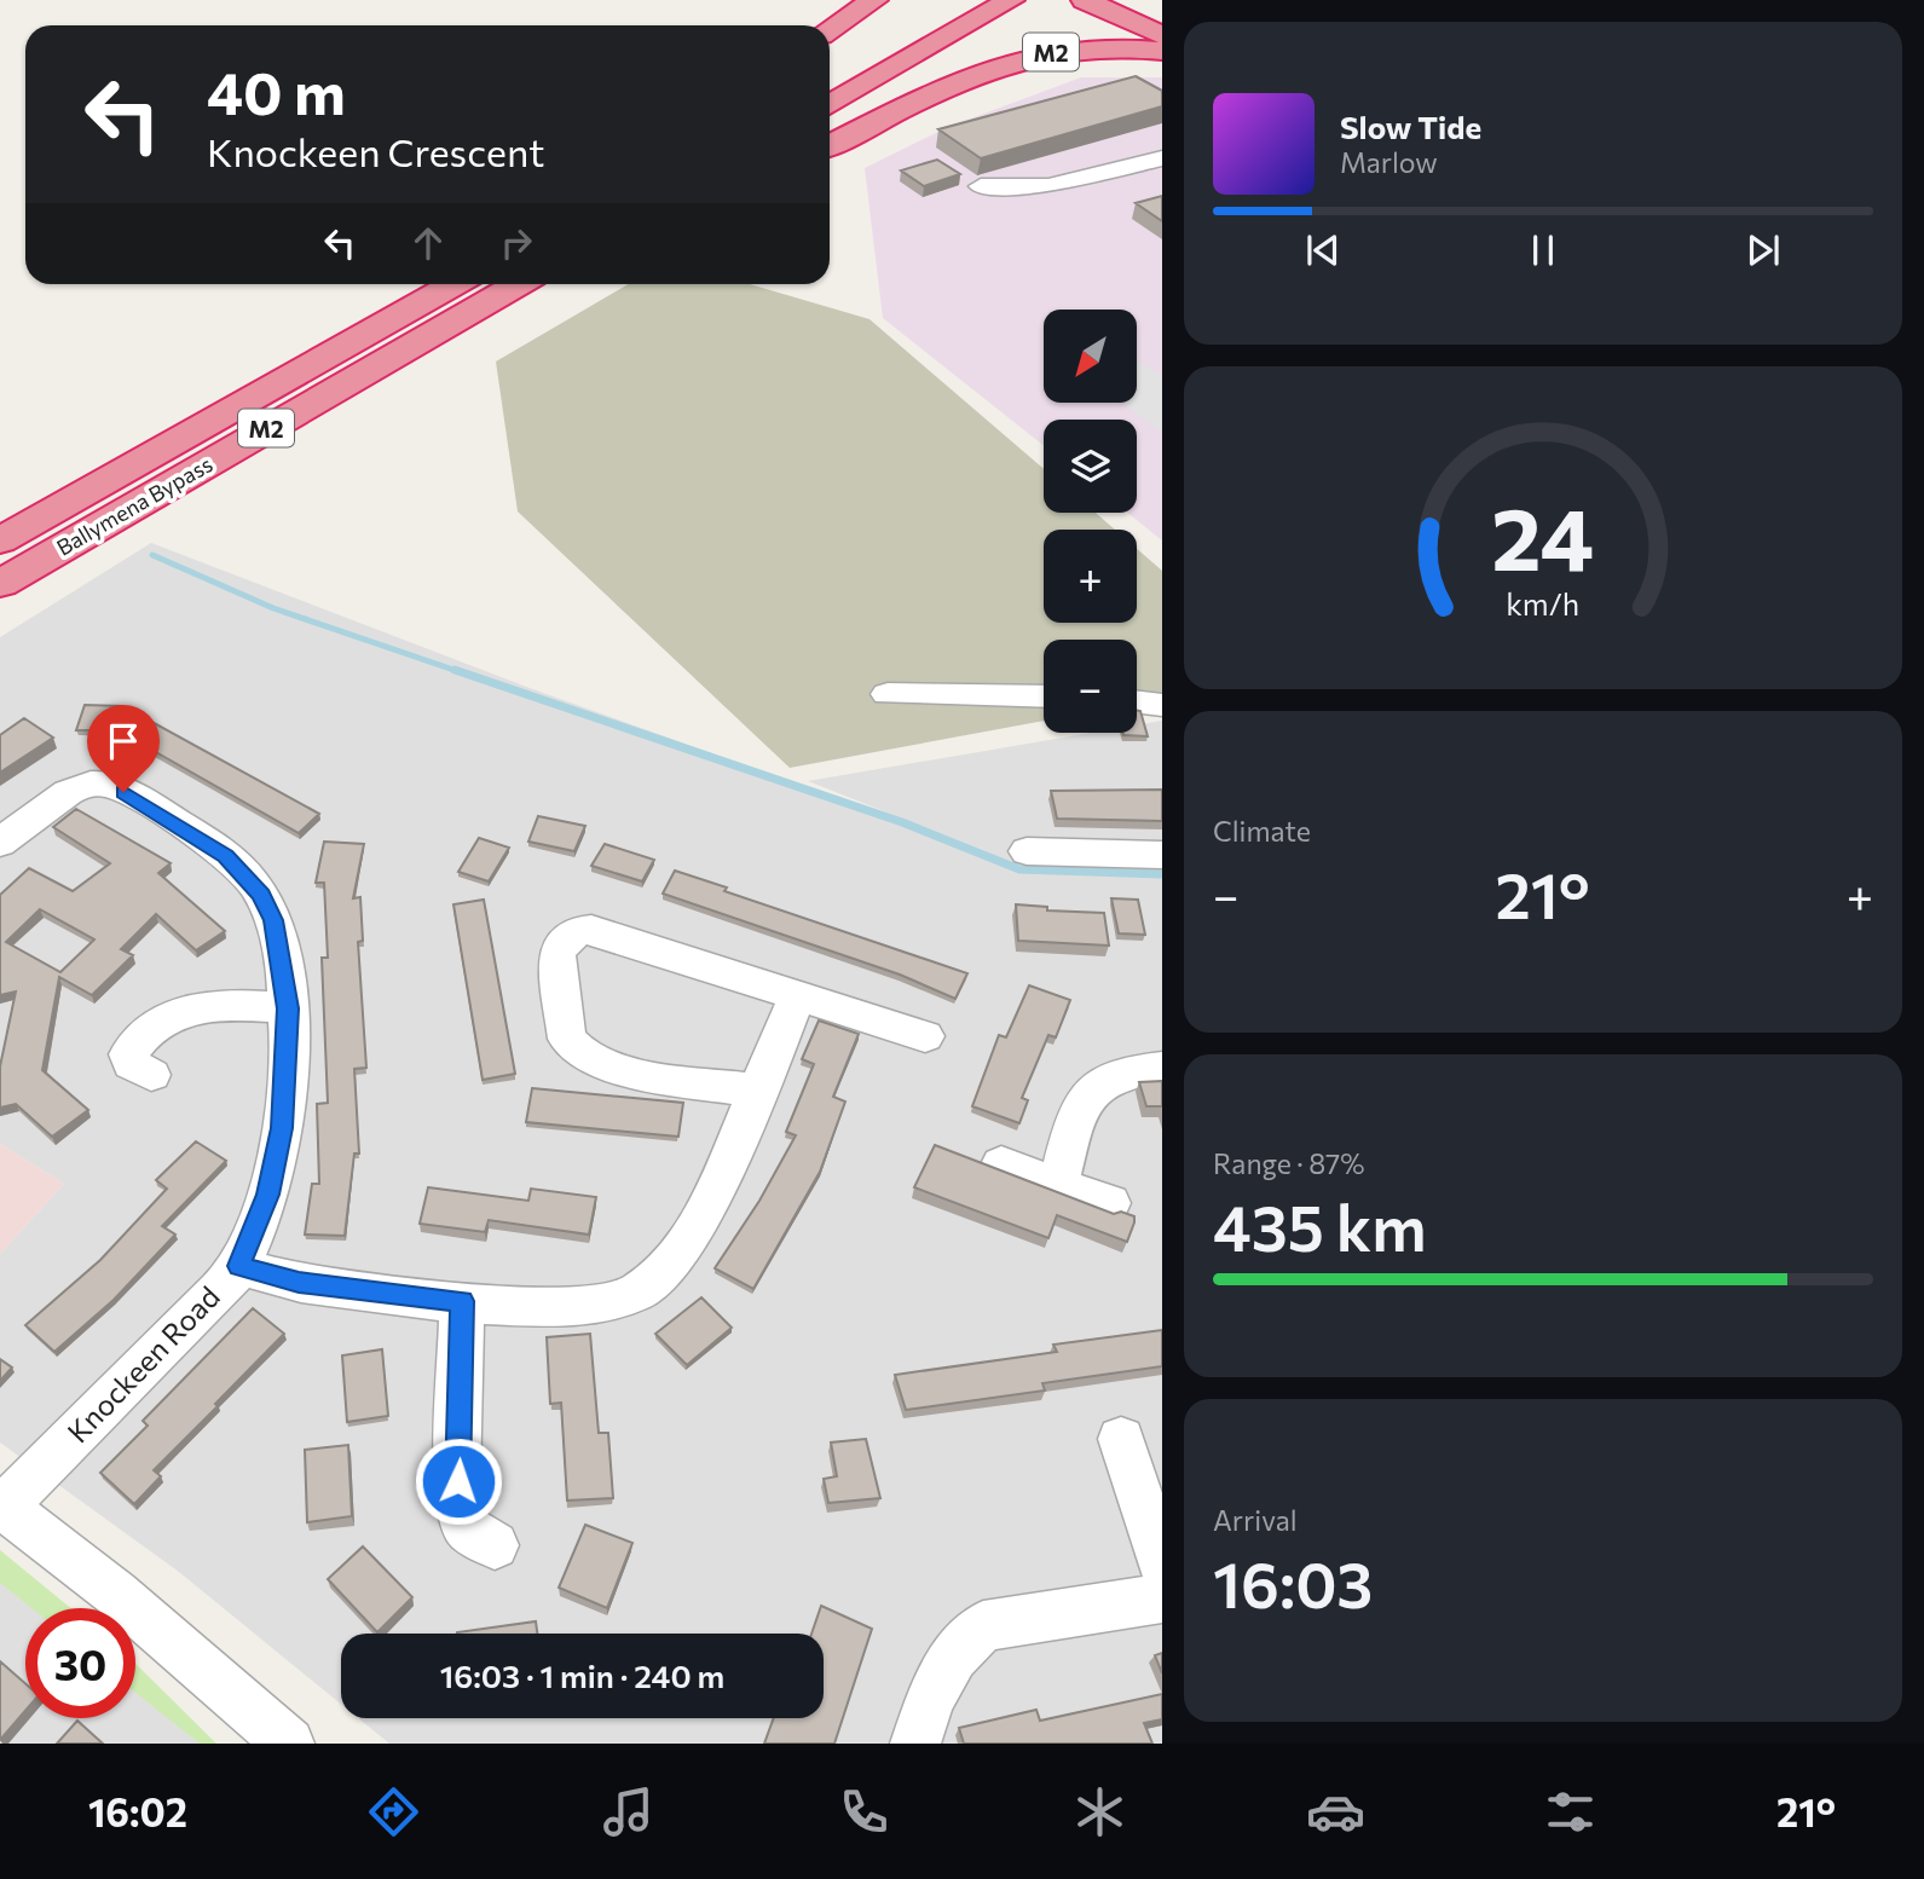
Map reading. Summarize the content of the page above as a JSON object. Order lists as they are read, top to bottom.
{
  "streets": {
    "highway": ["M2", "Ballymena Bypass"],
    "street": ["Knockeen Road"]
  },
  "crossings": [
    ["M2", "Ballymena Bypass"]
  ],
  "north": "bottom left",
  "page": {
    "turn": ["40 m", "Knockeen Crescent"],
    "song": ["Slow Tide", "Marlow"],
    "map_buttons": ["+", "−"],
    "tile": [
      "Climate",
      ["Range · 87%", "435 km"],
      ["Arrival", "16:03"]
    ],
    "heat": ["−", "21°", "+"],
    "limit": "30",
    "trip": "16:03 · 1 min · 240 m",
    "tabs": ["16:02", "21°"],
    "gauge": ["24", "km/h"]
  }
}
